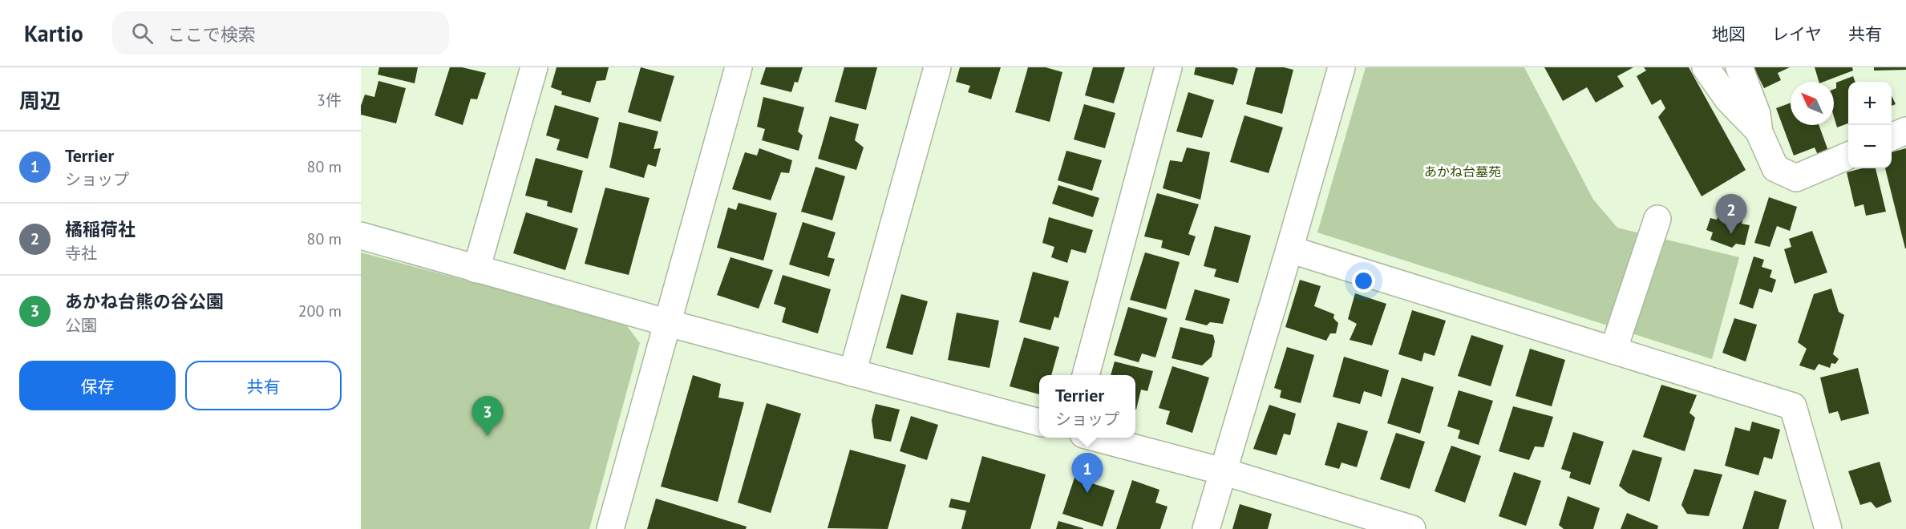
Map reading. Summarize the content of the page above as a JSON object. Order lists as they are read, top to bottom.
{
  "parks": ["あかね台墓苑"],
  "north": "top left",
  "page": {
    "header": "Kartio",
    "search": "ここで検索",
    "nav": ["地図", "レイヤ", "共有"],
    "heading": ["周辺", "3件"],
    "map_buttons": ["+", "−"],
    "list": [
      {
        "mark": "1",
        "name": "Terrier",
        "note": "ショップ",
        "value": "80 m"
      },
      {
        "mark": "2",
        "name": "橘稲荷社",
        "note": "寺社",
        "value": "80 m"
      },
      {
        "mark": "3",
        "name": "あかね台熊の谷公園",
        "note": "公園",
        "value": "200 m"
      }
    ],
    "pins": ["2", "3", "1"],
    "buttons": ["保存", "共有"],
    "popup": ["Terrier", "ショップ"]
  }
}
